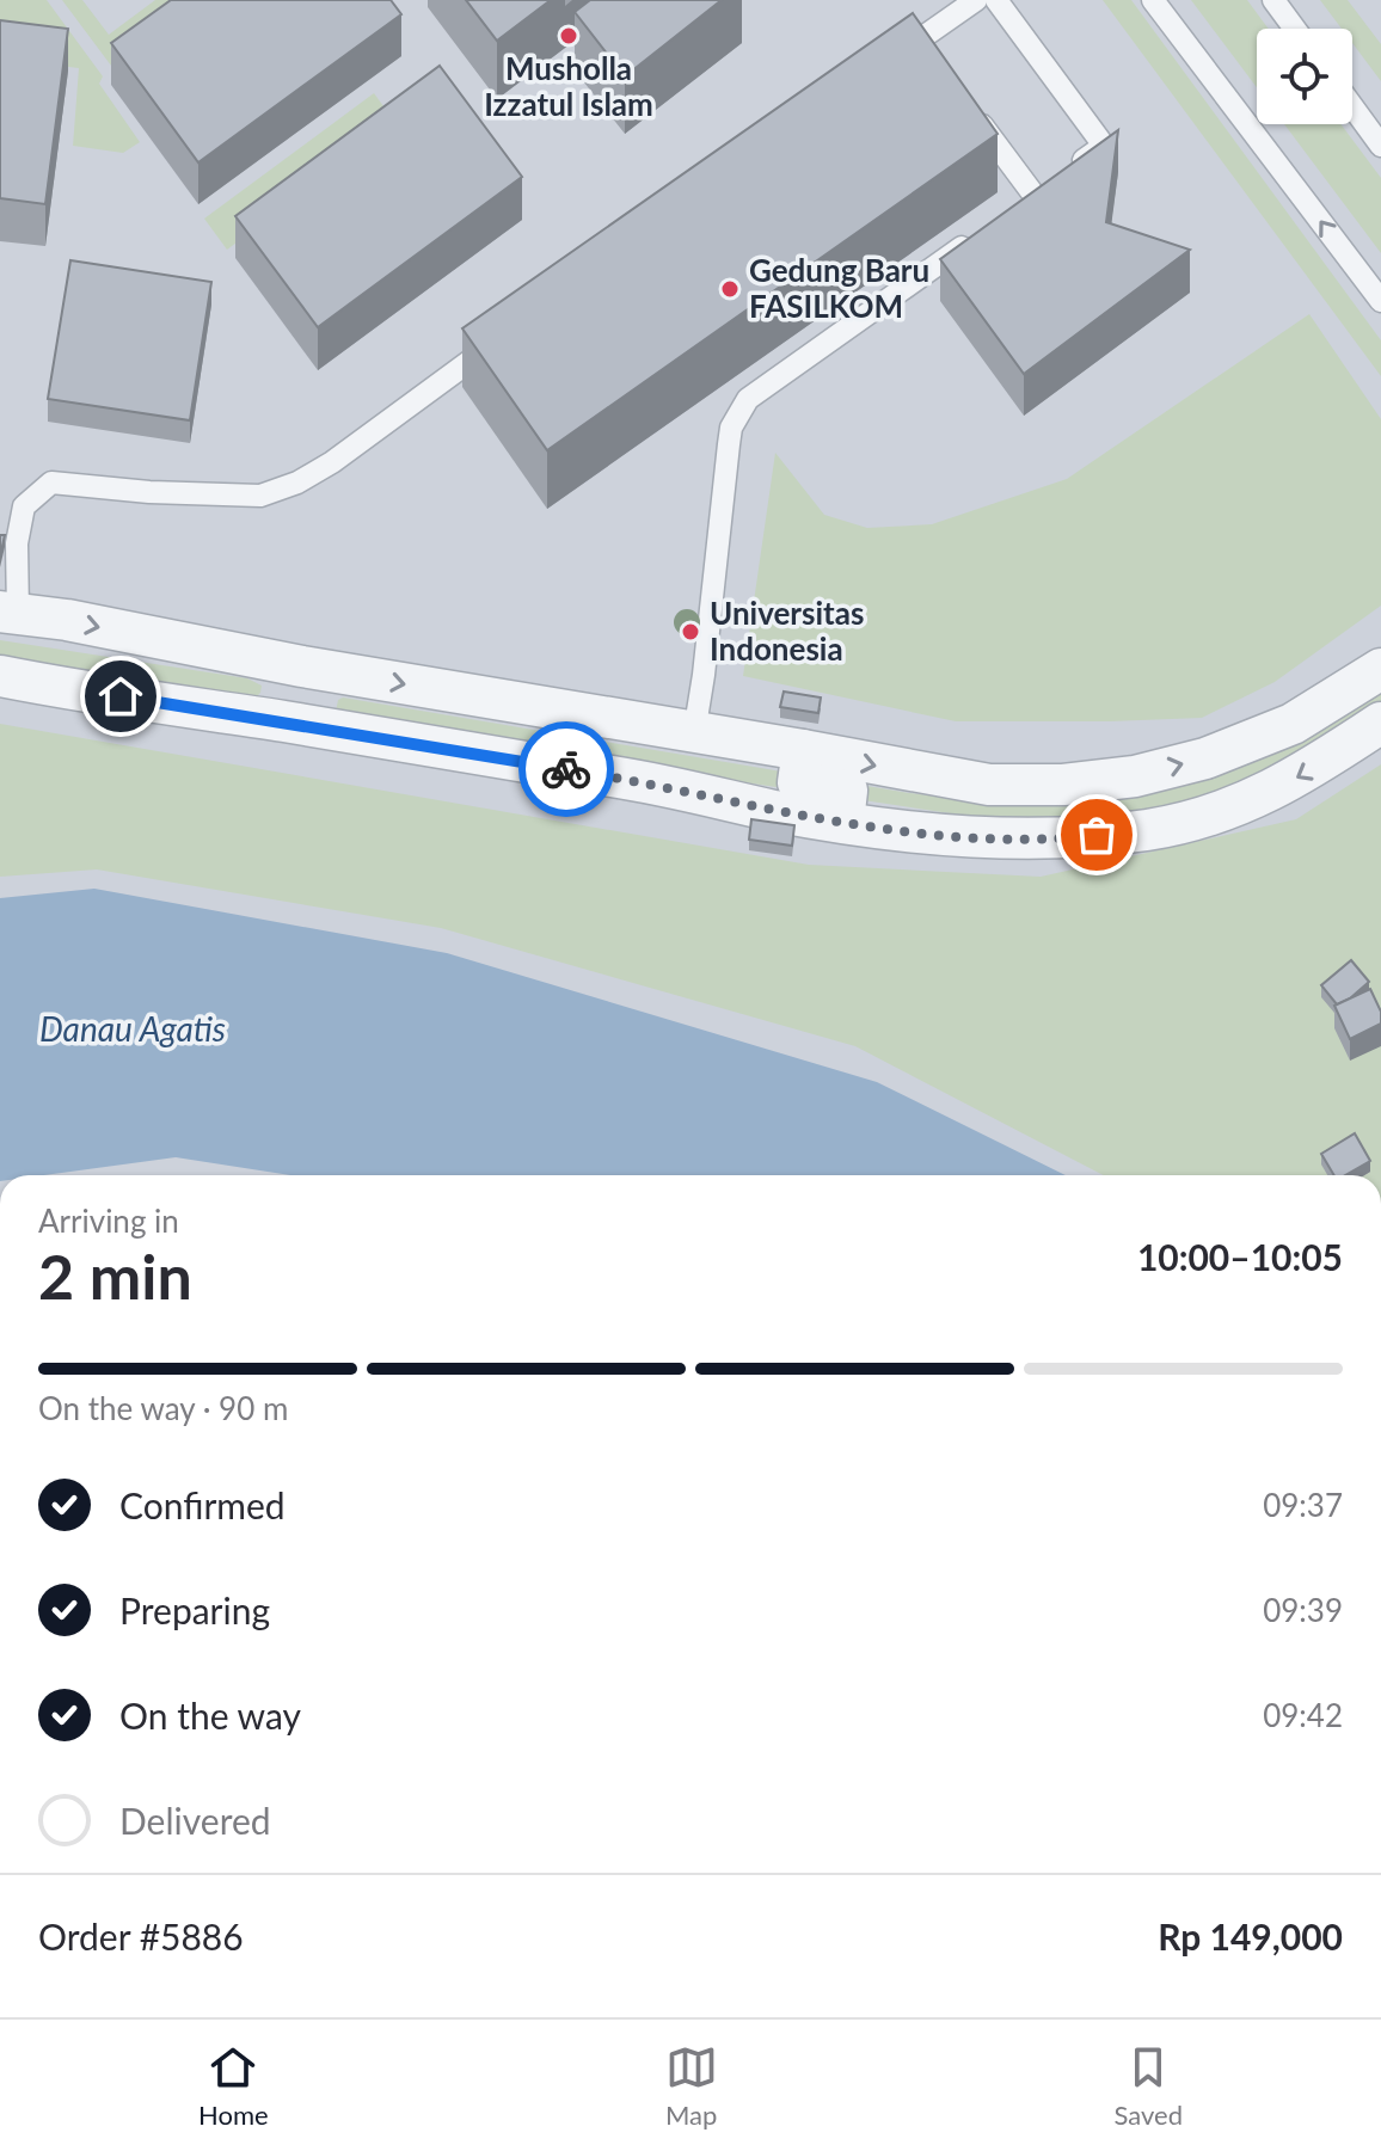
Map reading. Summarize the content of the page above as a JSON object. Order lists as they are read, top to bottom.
{
  "water": ["Danau Agatis"],
  "places": ["Musholla Izzatul Islam", "Gedung Baru FASILKOM", "Universitas Indonesia"],
  "page": {
    "heading": ["2 min", "Arriving in", "10:00–10:05"],
    "panel": ["Order #5886", "Rp 149,000"],
    "bar": "On the way · 90 m",
    "list": [
      ["Confirmed", "09:37"],
      ["Preparing", "09:39"],
      ["On the way", "09:42"],
      "Delivered"
    ],
    "tabs": ["Home", "Map", "Saved"]
  }
}
